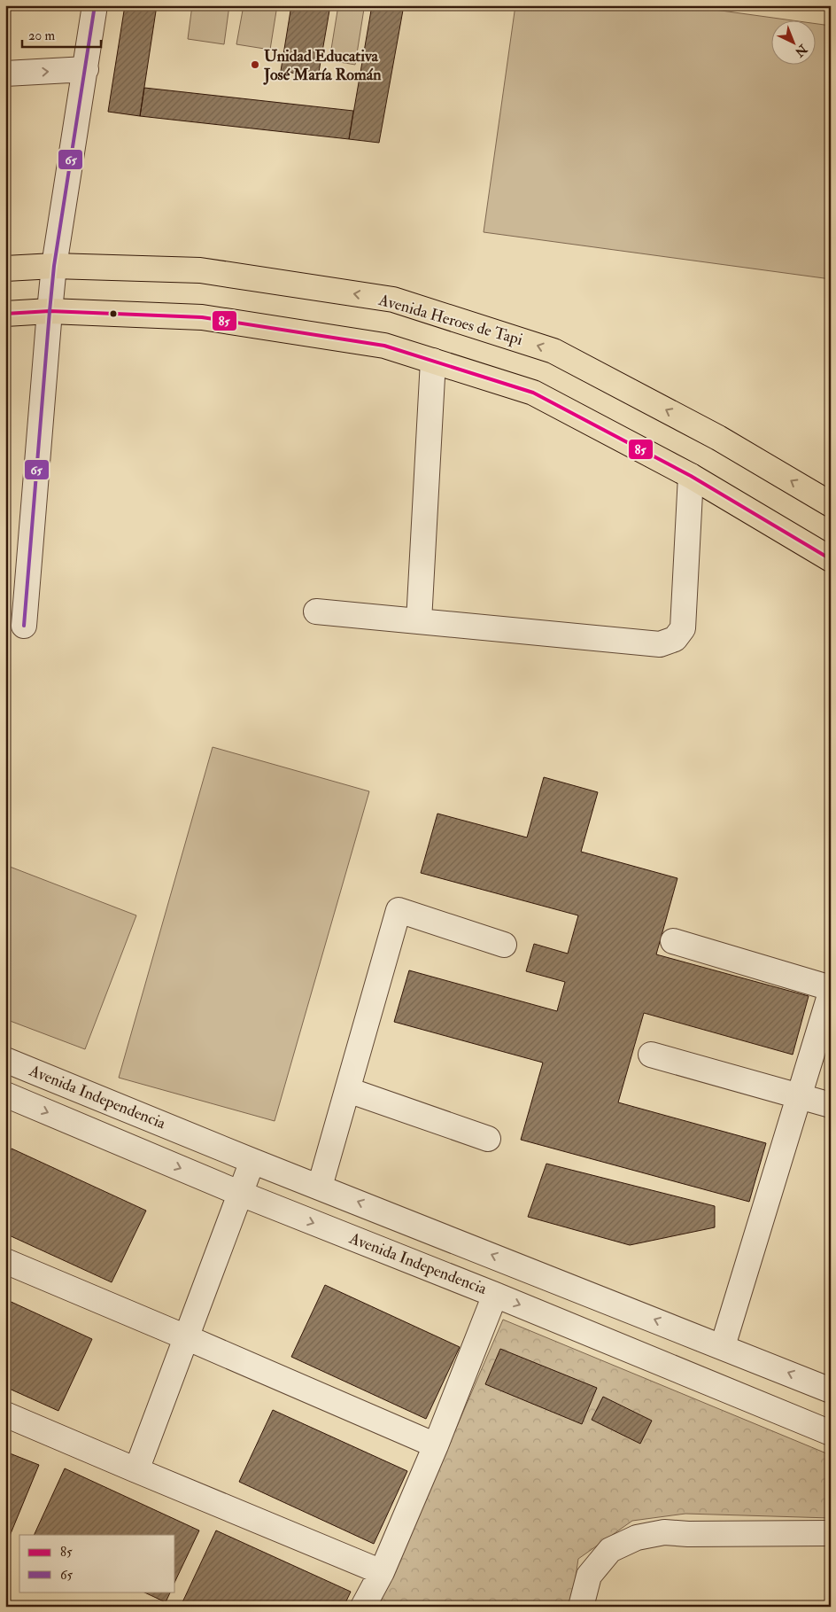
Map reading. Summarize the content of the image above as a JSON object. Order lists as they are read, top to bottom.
{
  "streets": {
    "main road": ["Avenida Heroes de Tapi"],
    "street": ["Avenida Independencia"]
  },
  "places": ["Unidad Educativa José María Román"],
  "lines": ["transit line 65", "transit line 85"],
  "legend": ["85", "65"],
  "scale_bar": "20 m",
  "north": "bottom right"
}
